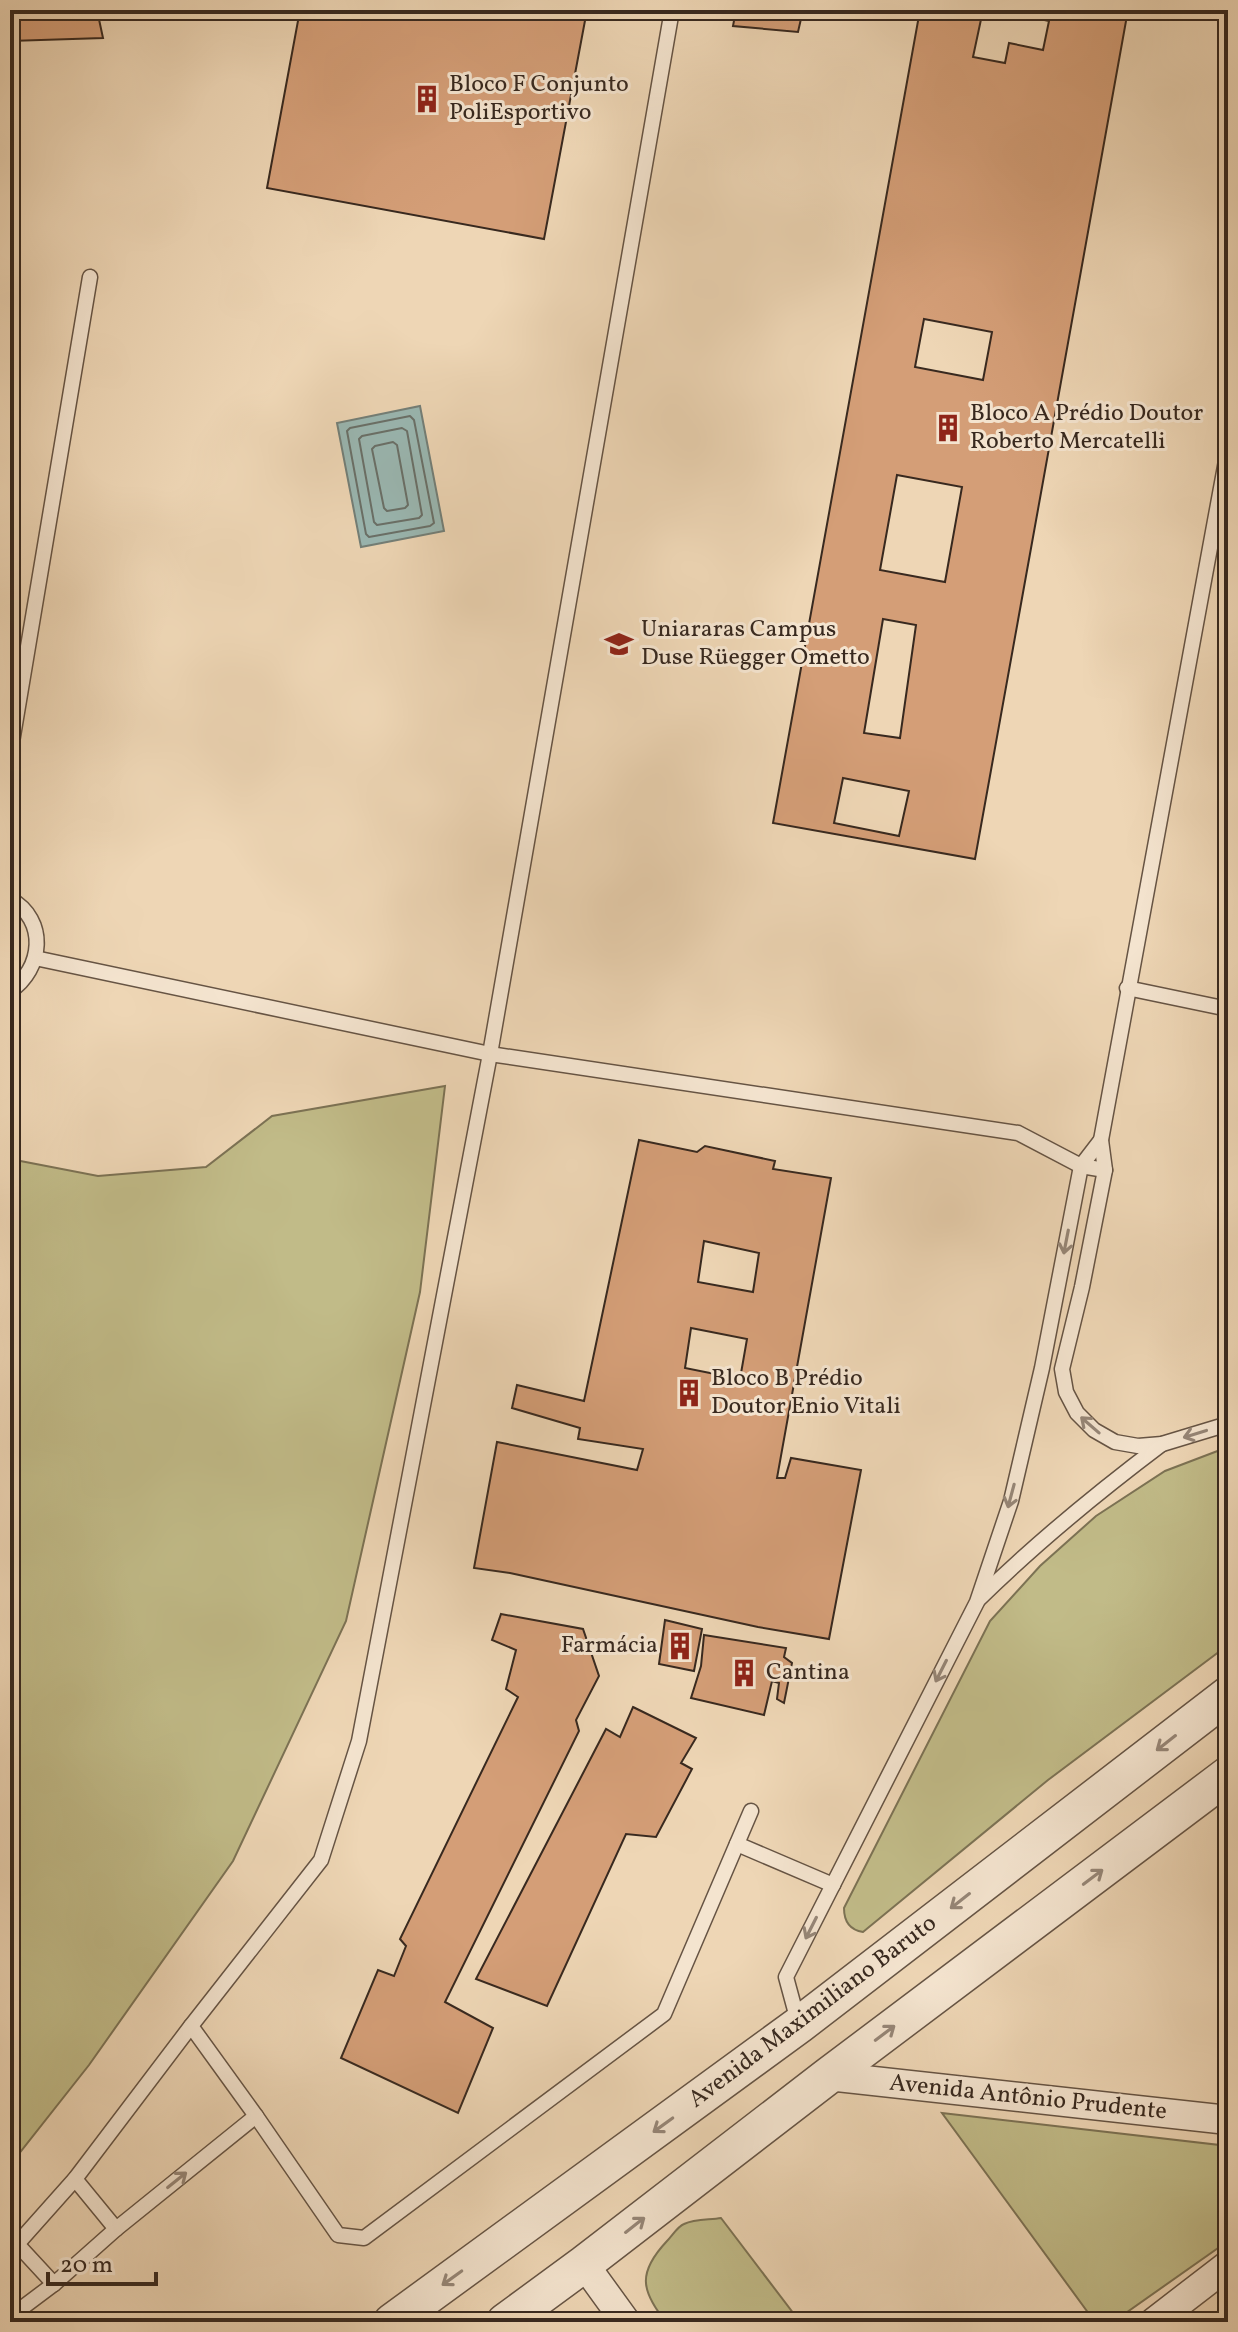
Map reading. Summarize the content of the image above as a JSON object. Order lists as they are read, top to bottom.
{
  "streets": {
    "street": ["Avenida Maximiliano Baruto", "Avenida Antônio Prudente"]
  },
  "places": {
    "building": [
      "Bloco F Conjunto PoliEsportivo",
      "Bloco A Prédio Doutor Roberto Mercatelli",
      "Bloco B Prédio Doutor Enio Vitali",
      "Farmácia",
      "Cantina"
    ],
    "school or university": ["Uniararas Campus Duse Rüegger Ometto"]
  },
  "scale_bar": "20 m"
}
